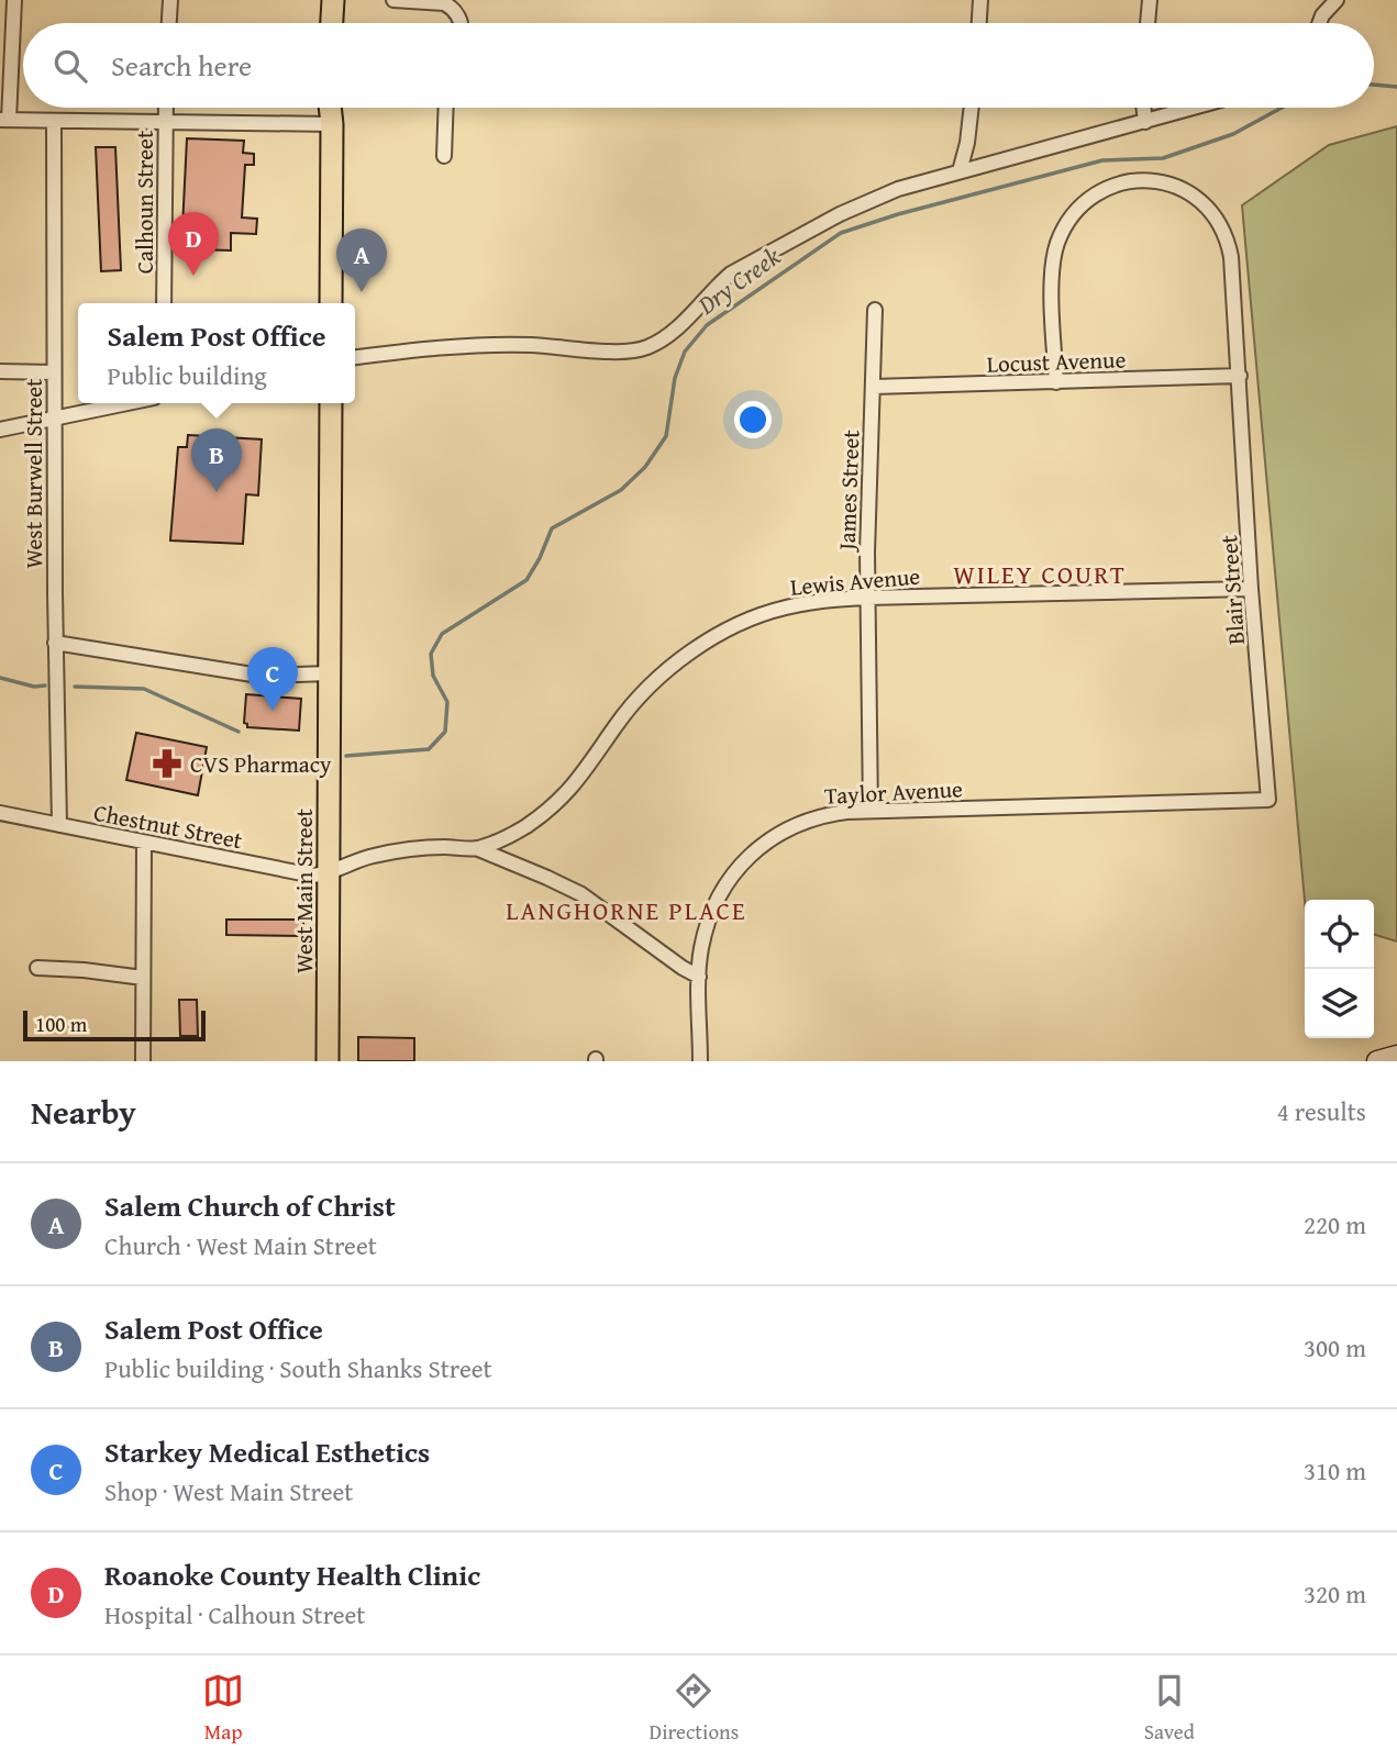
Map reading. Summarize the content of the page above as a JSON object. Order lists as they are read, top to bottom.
{
  "streets": {
    "main road": ["West Main Street"],
    "street": [
      "Calhoun Street",
      "Locust Avenue",
      "West Burwell Street",
      "James Street",
      "Lewis Avenue",
      "Blair Street",
      "Taylor Avenue",
      "Chestnut Street"
    ]
  },
  "crossings": [
    ["Locust Avenue", "James Street"],
    ["Locust Avenue", "Blair Street"],
    ["West Burwell Street", "Chestnut Street"],
    ["James Street", "Lewis Avenue"],
    ["James Street", "Taylor Avenue"],
    ["Lewis Avenue", "Blair Street"],
    ["Lewis Avenue", "Chestnut Street"],
    ["Lewis Avenue", "West Main Street"],
    ["Blair Street", "Taylor Avenue"],
    ["Chestnut Street", "West Main Street"]
  ],
  "districts": ["WILEY COURT", "LANGHORNE PLACE"],
  "water": ["Dry Creek"],
  "places": {
    "pharmacy": ["CVS Pharmacy"]
  },
  "scale_bar": "100 m",
  "page": {
    "search": "Search here",
    "pins": [
      "D",
      "A",
      "B",
      "C"
    ],
    "popup": ["Salem Post Office", "Public building"],
    "scale": "100 m",
    "heading": ["Nearby", "4 results"],
    "list": [
      {
        "mark": "A",
        "name": "Salem Church of Christ",
        "note": "Church · West Main Street",
        "value": "220 m"
      },
      {
        "mark": "B",
        "name": "Salem Post Office",
        "note": "Public building · South Shanks Street",
        "value": "300 m"
      },
      {
        "mark": "C",
        "name": "Starkey Medical Esthetics",
        "note": "Shop · West Main Street",
        "value": "310 m"
      },
      {
        "mark": "D",
        "name": "Roanoke County Health Clinic",
        "note": "Hospital · Calhoun Street",
        "value": "320 m"
      }
    ],
    "nav": ["Map", "Directions", "Saved"]
  }
}
